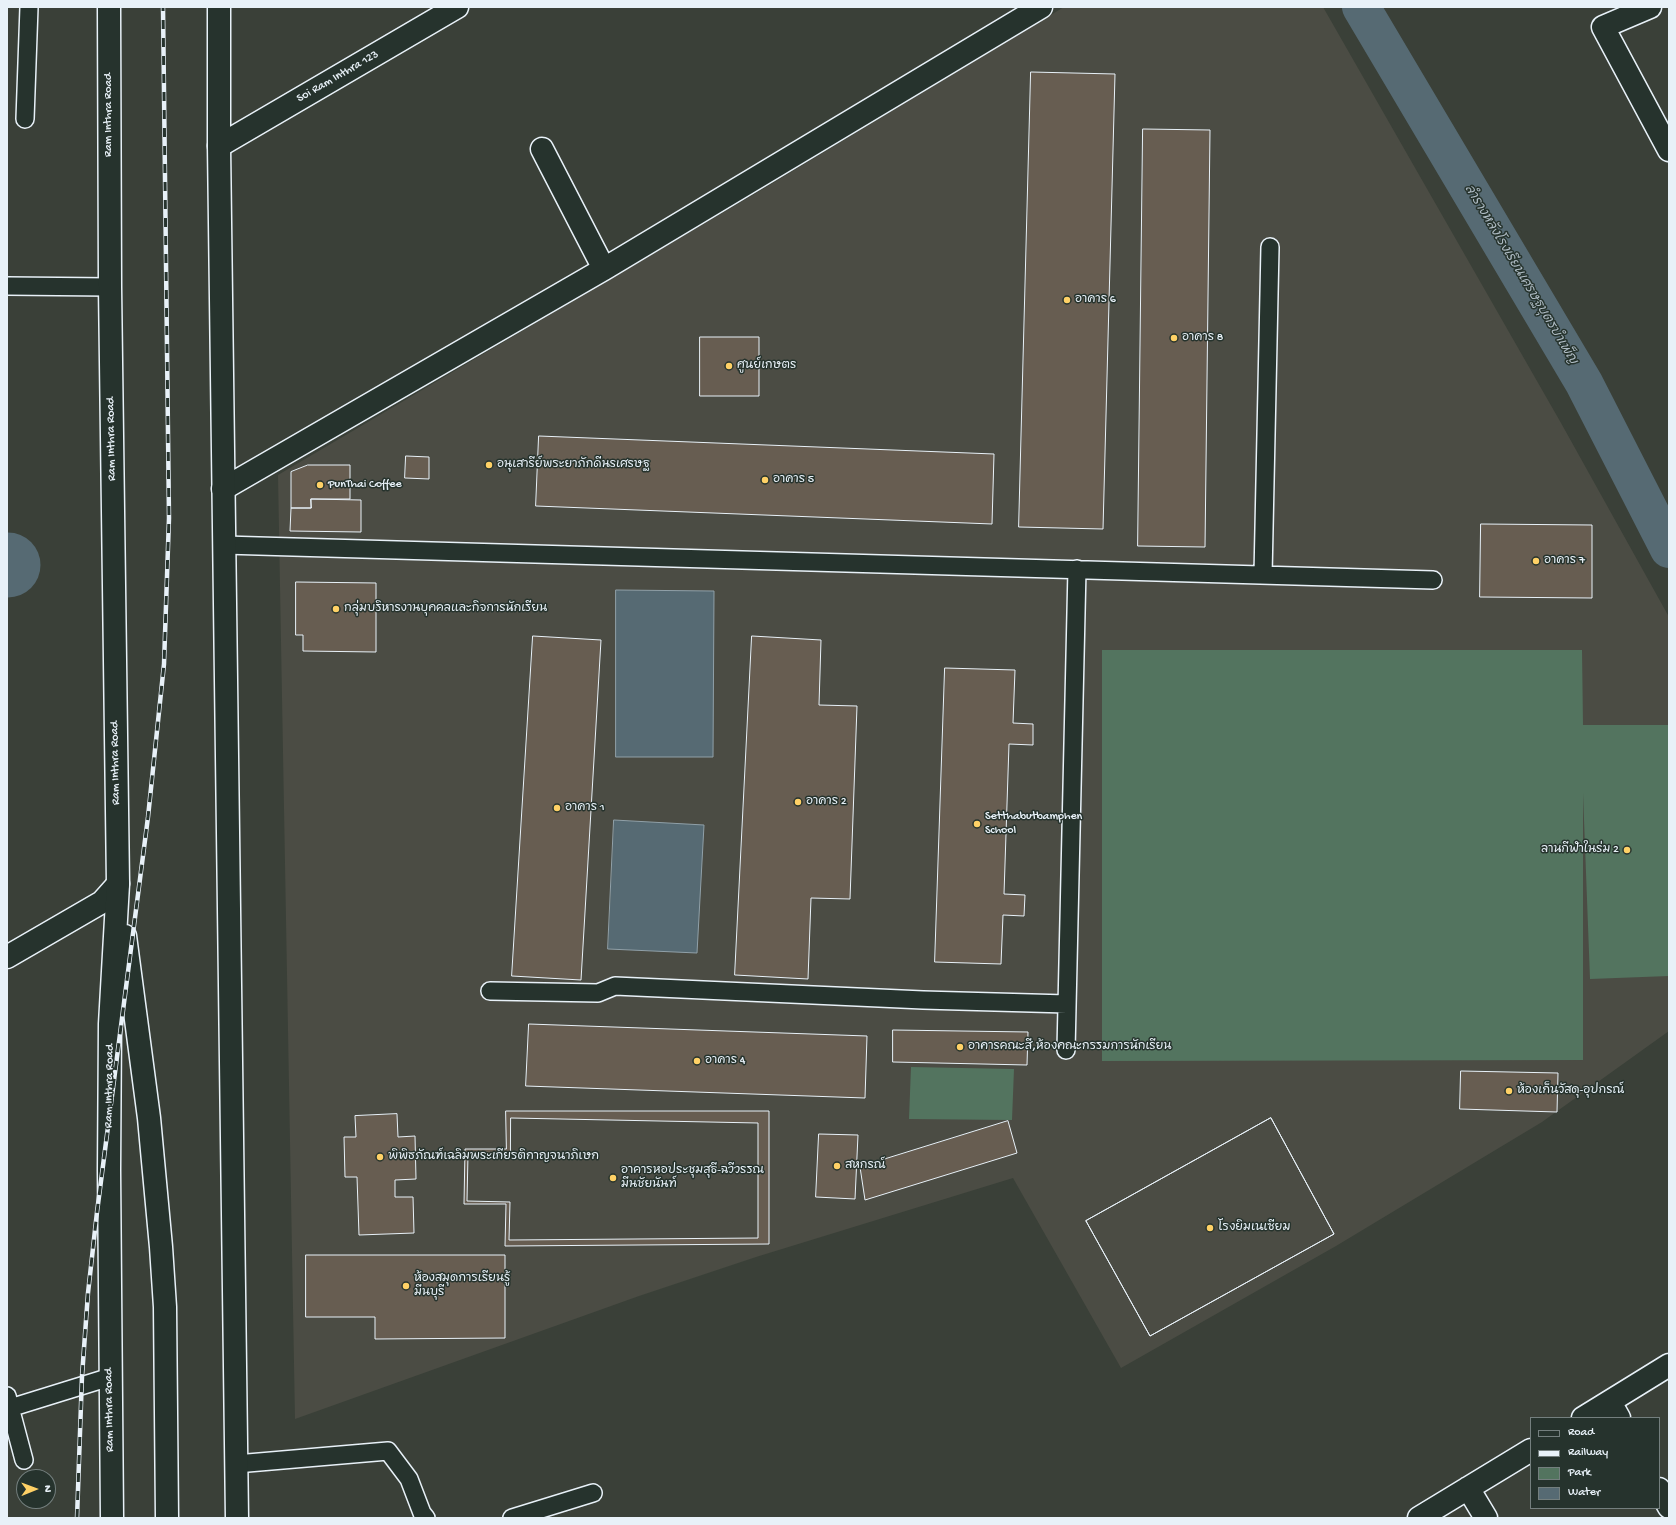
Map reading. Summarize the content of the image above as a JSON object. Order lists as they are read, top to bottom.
{
  "streets": {
    "main road": ["Soi Ram Inthra 123", "Ram Inthra Road"]
  },
  "water": ["ลำรางหลังโรงเรียนเศรษฐบุตรบำเพ็ญ"],
  "places": [
    "อาคาร 6",
    "อาคาร 8",
    "ศูนย์เกษตร",
    "อนุเสารีย์พระยาภักดีนรเศรษฐ",
    "อาคาร 5",
    "PunThai Coffee",
    "อาคาร 7",
    "กลุ่มบริหารงานบุคคลและกิจการนักเรียน",
    "อาคาร 2",
    "อาคาร 1",
    "Setthabutbamphen School",
    "ลานกีฬาในร่ม 2",
    "อาคารคณะสี,ห้องคณะกรรมการนักเรียน",
    "อาคาร 4",
    "ห้องเก็นวัสดุ-อุปกรณ์",
    "พิพิธภัณฑ์เฉลิมพระเกียรติกาญจนาภิเษก",
    "สหกรณ์",
    "อาคารหอประชุมสุธี-ฉวีวรรณ มีนชัยนันท์",
    "โรงยิมเนเซียม",
    "ห้องสมุดการเรียนรู้ มีนบุรี"
  ],
  "legend": [
    "Road",
    "Railway",
    "Park",
    "Water"
  ],
  "north": "right"
}
